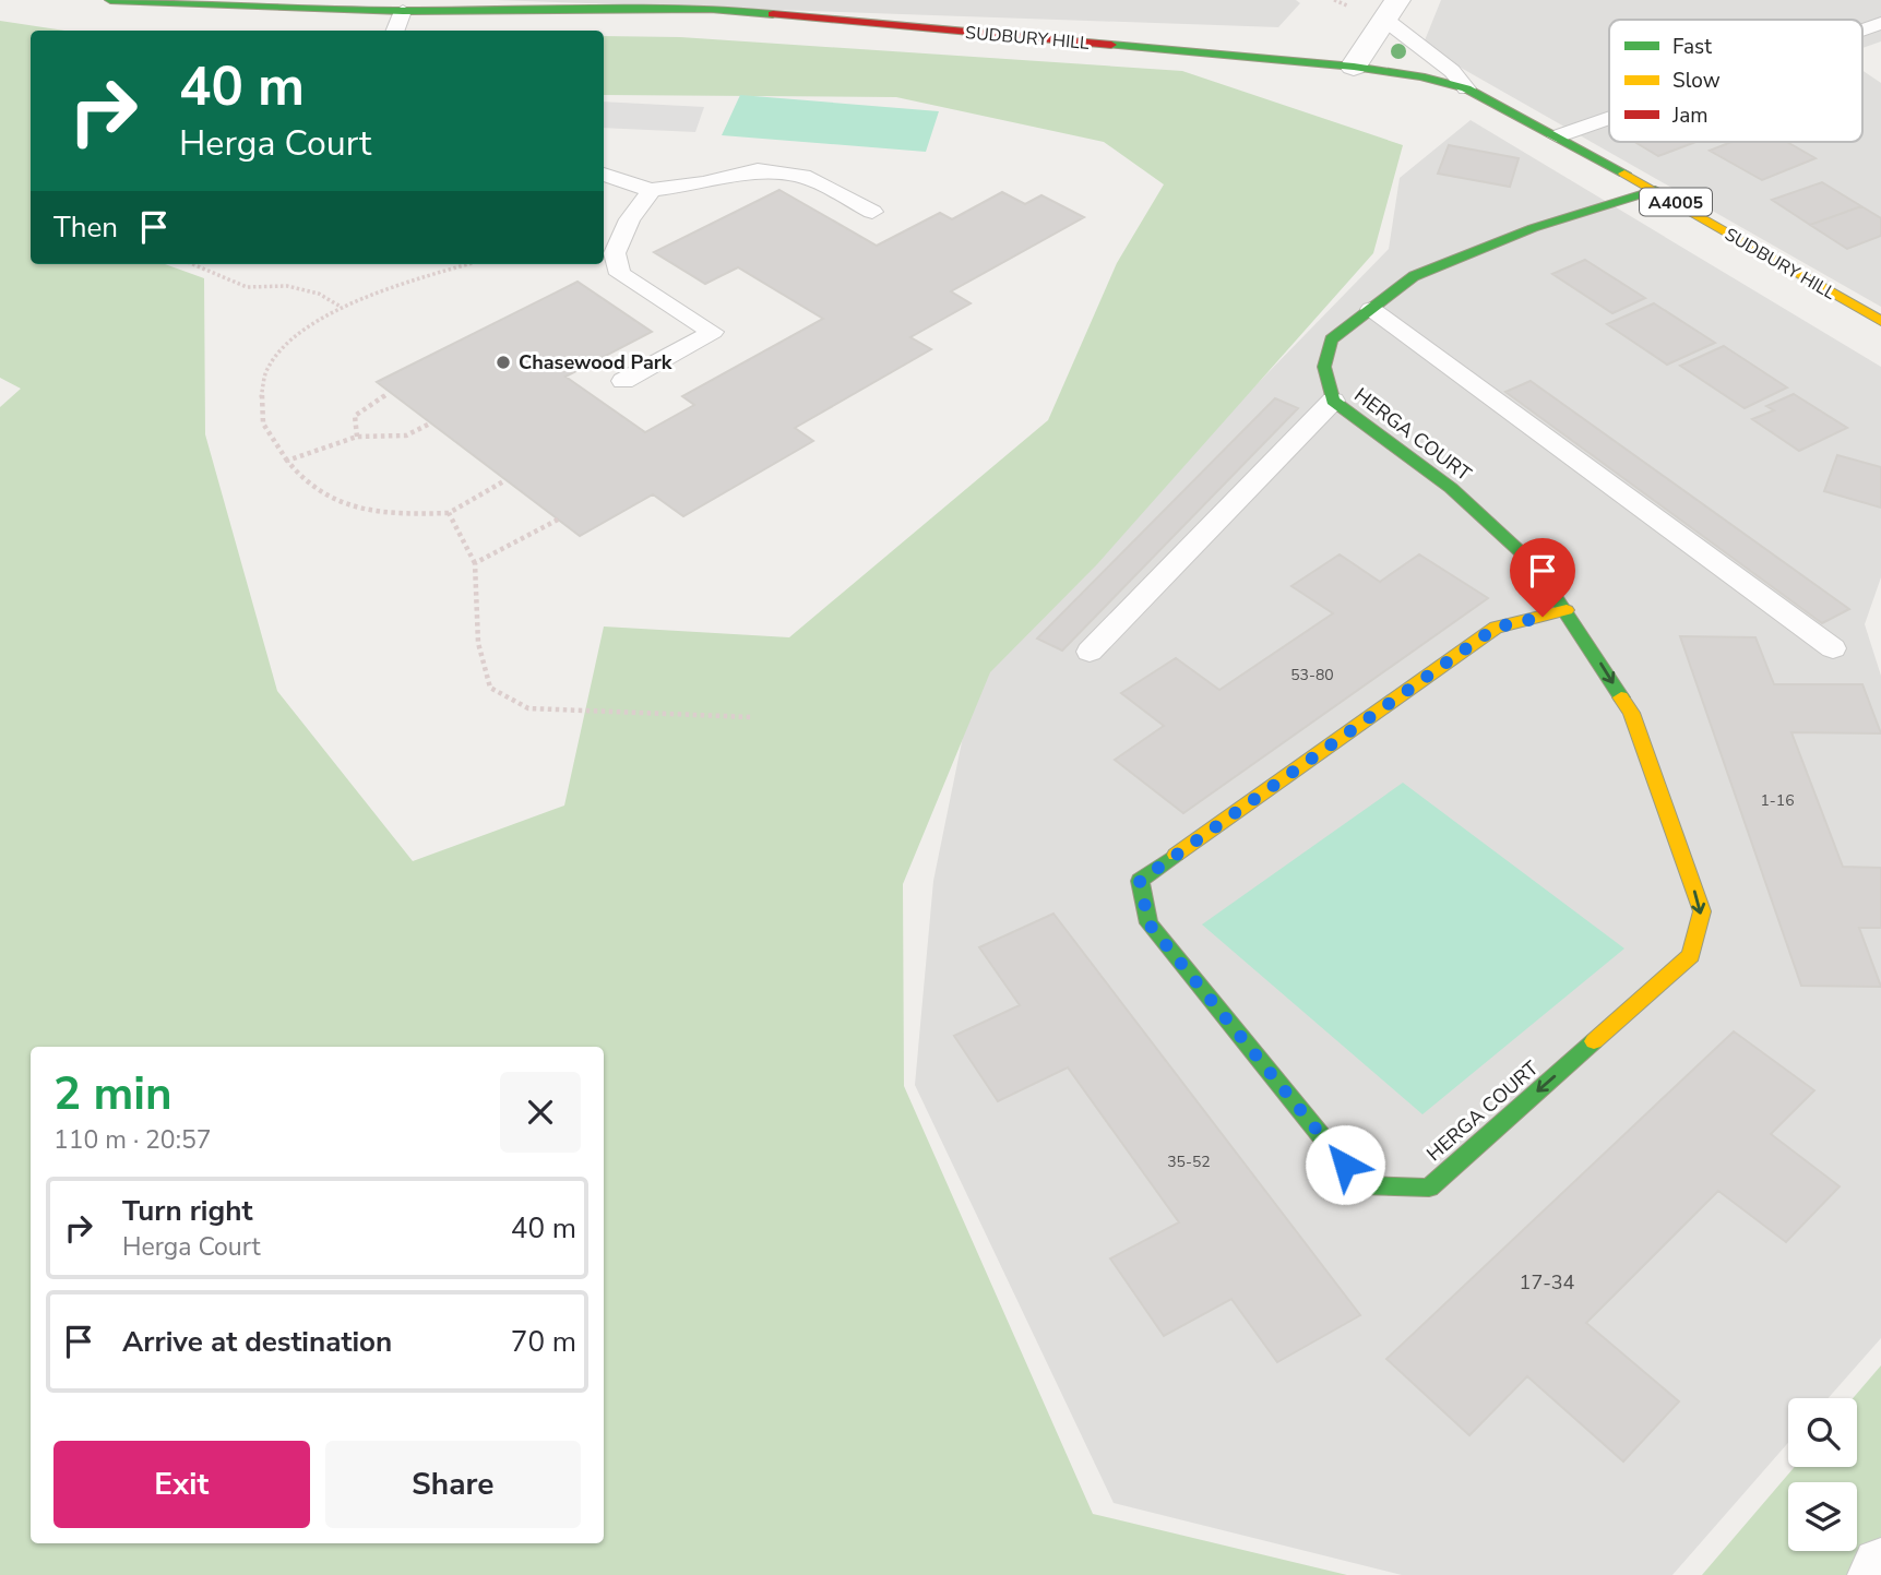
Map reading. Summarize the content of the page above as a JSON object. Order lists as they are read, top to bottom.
{
  "streets": {
    "street": ["SUDBURY HILL", "A4005", "HERGA COURT"]
  },
  "crossings": [
    ["SUDBURY HILL", "HERGA COURT"]
  ],
  "places": ["Chasewood Park"],
  "house_numbers": [
    "53-80",
    "1-16",
    "35-52",
    "17-34"
  ],
  "legend": ["Fast", "Slow", "Jam"],
  "page": {
    "turn": ["40 m", "Herga Court"],
    "then": "Then",
    "heading": ["2 min", "110 m · 20:57"],
    "list": [
      {
        "name": "Turn right",
        "note": "Herga Court",
        "value": "40 m"
      },
      {
        "name": "Arrive at destination",
        "value": "70 m"
      }
    ],
    "buttons": ["Exit", "Share"]
  }
}
